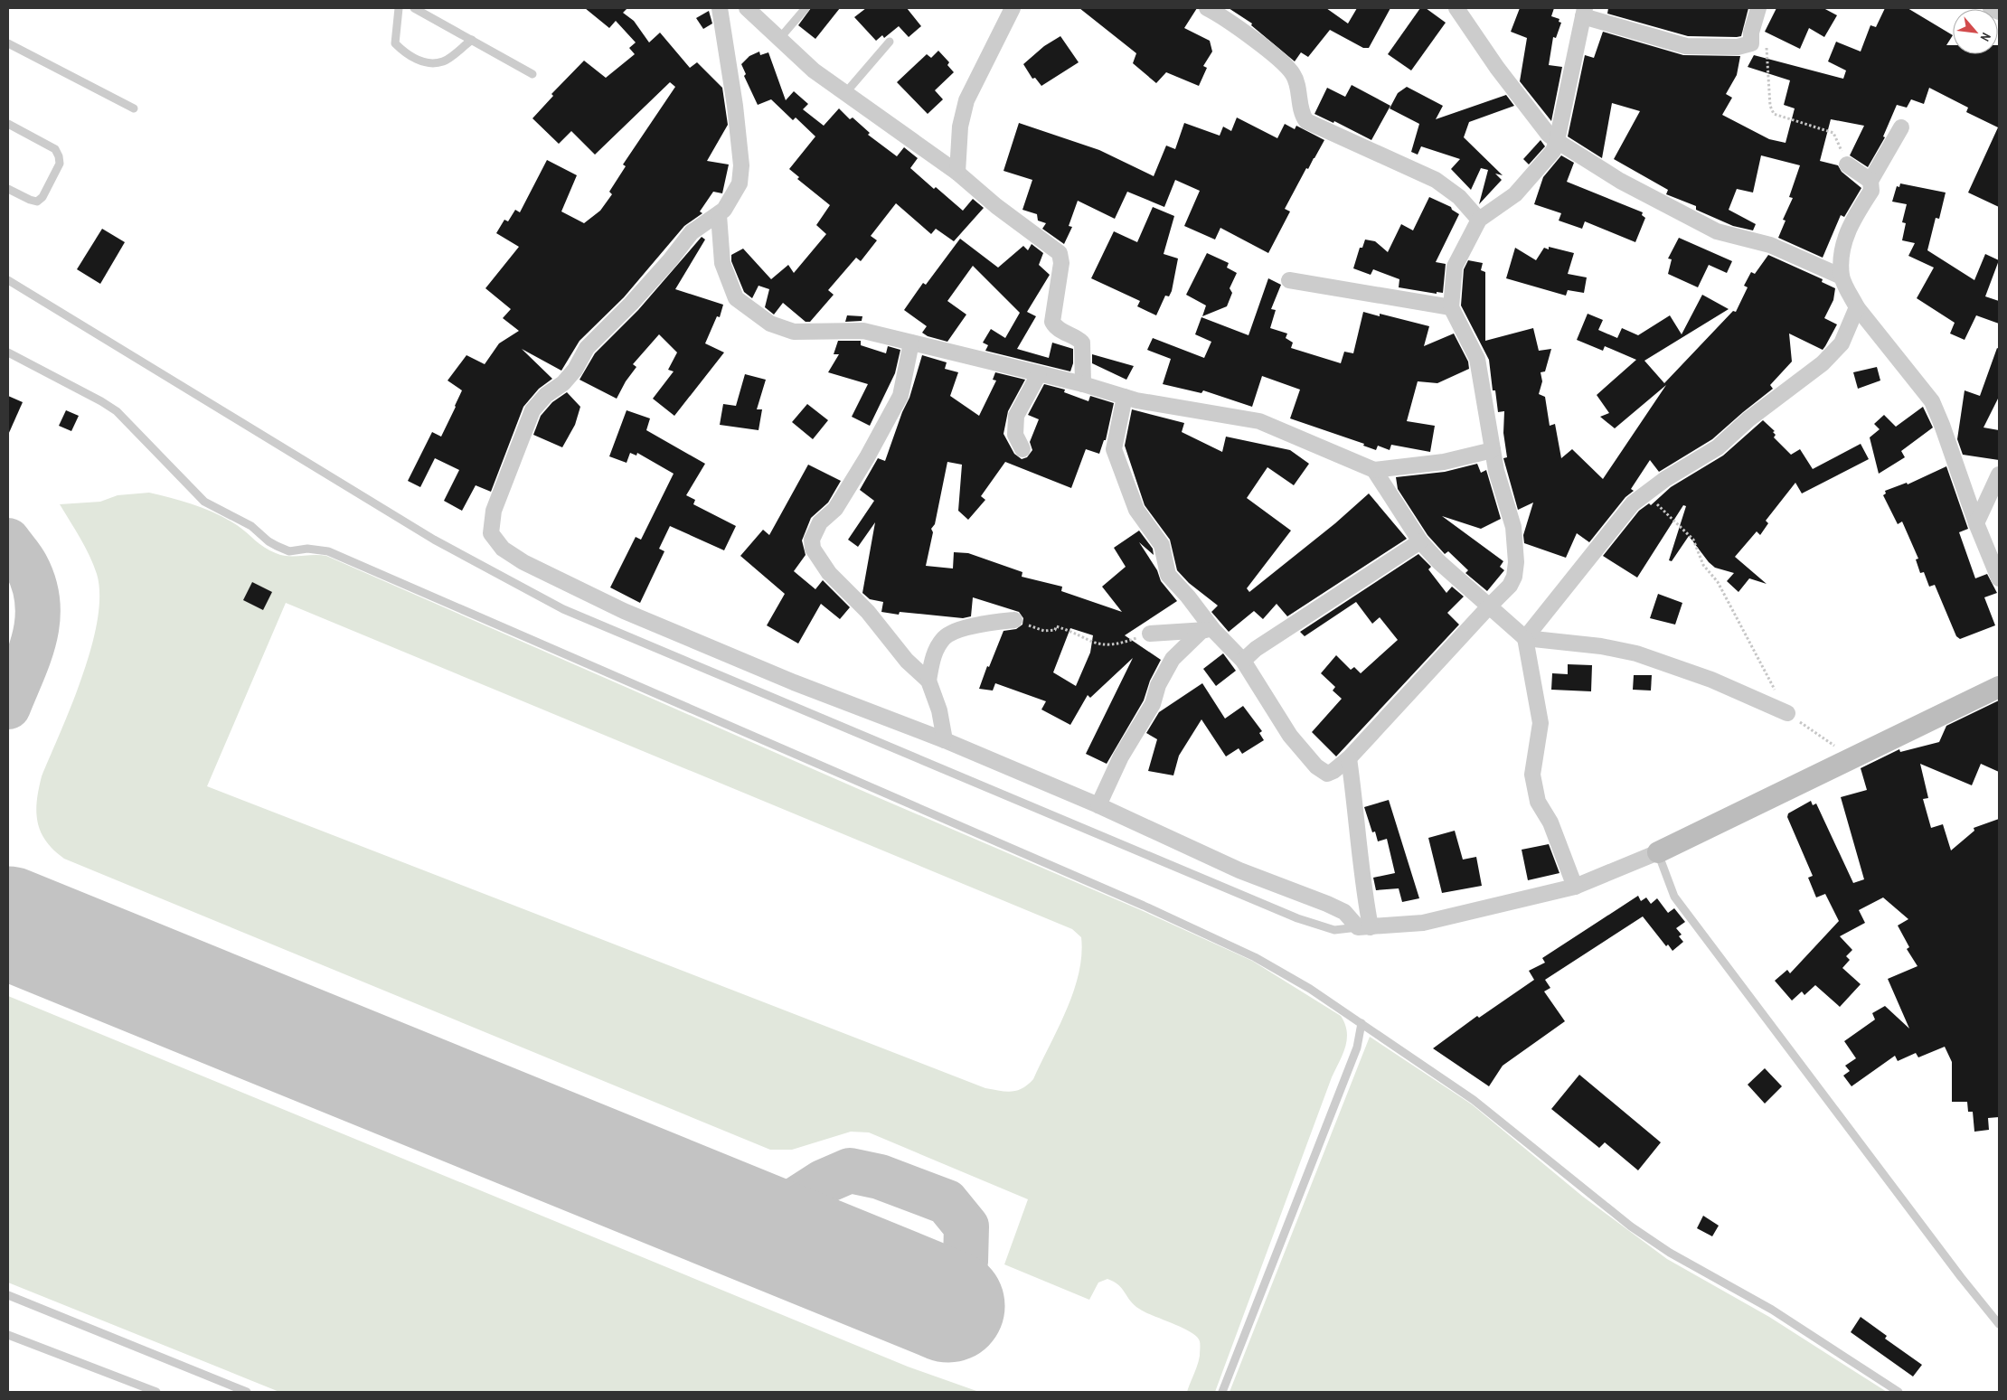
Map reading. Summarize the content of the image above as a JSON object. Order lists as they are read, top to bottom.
{
  "north": "bottom right"
}
